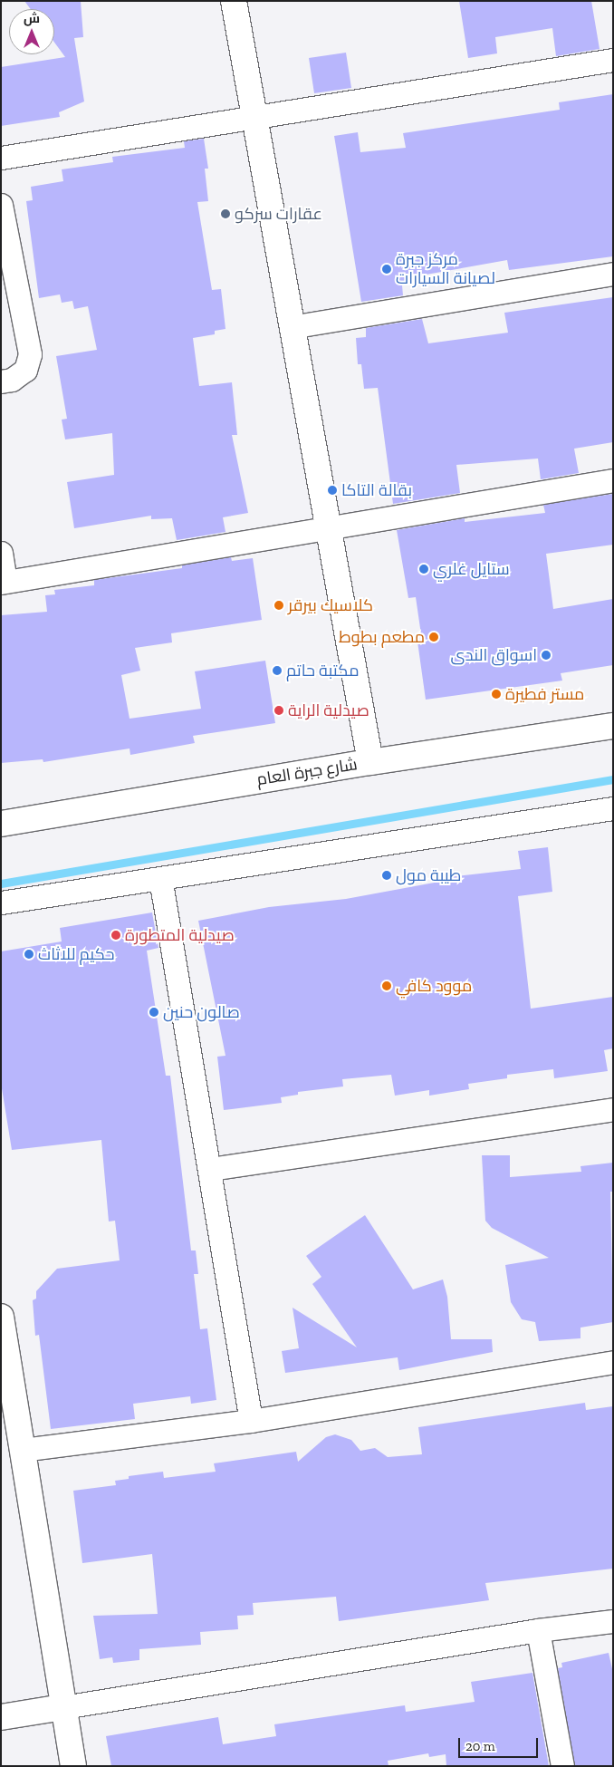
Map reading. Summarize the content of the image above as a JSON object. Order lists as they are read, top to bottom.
{
  "streets": {
    "street": ["شارع جبرة العام"]
  },
  "places": [
    "عقارات سركو",
    "مركز جبرة لصيانة السيارات",
    "بقالة التاكا",
    "ستايل غلري",
    "كلاسيك بيرقر",
    "مطعم بطوط",
    "اسواق الندى",
    "مكتبة حاتم",
    "مستر فطيرة",
    "صيدلية الراية",
    "طيبة مول",
    "صيدلية المتطورة",
    "حكيم للاثاث",
    "موود كافي",
    "صالون حنين"
  ],
  "scale_bar": "20 m",
  "north": "top"
}
